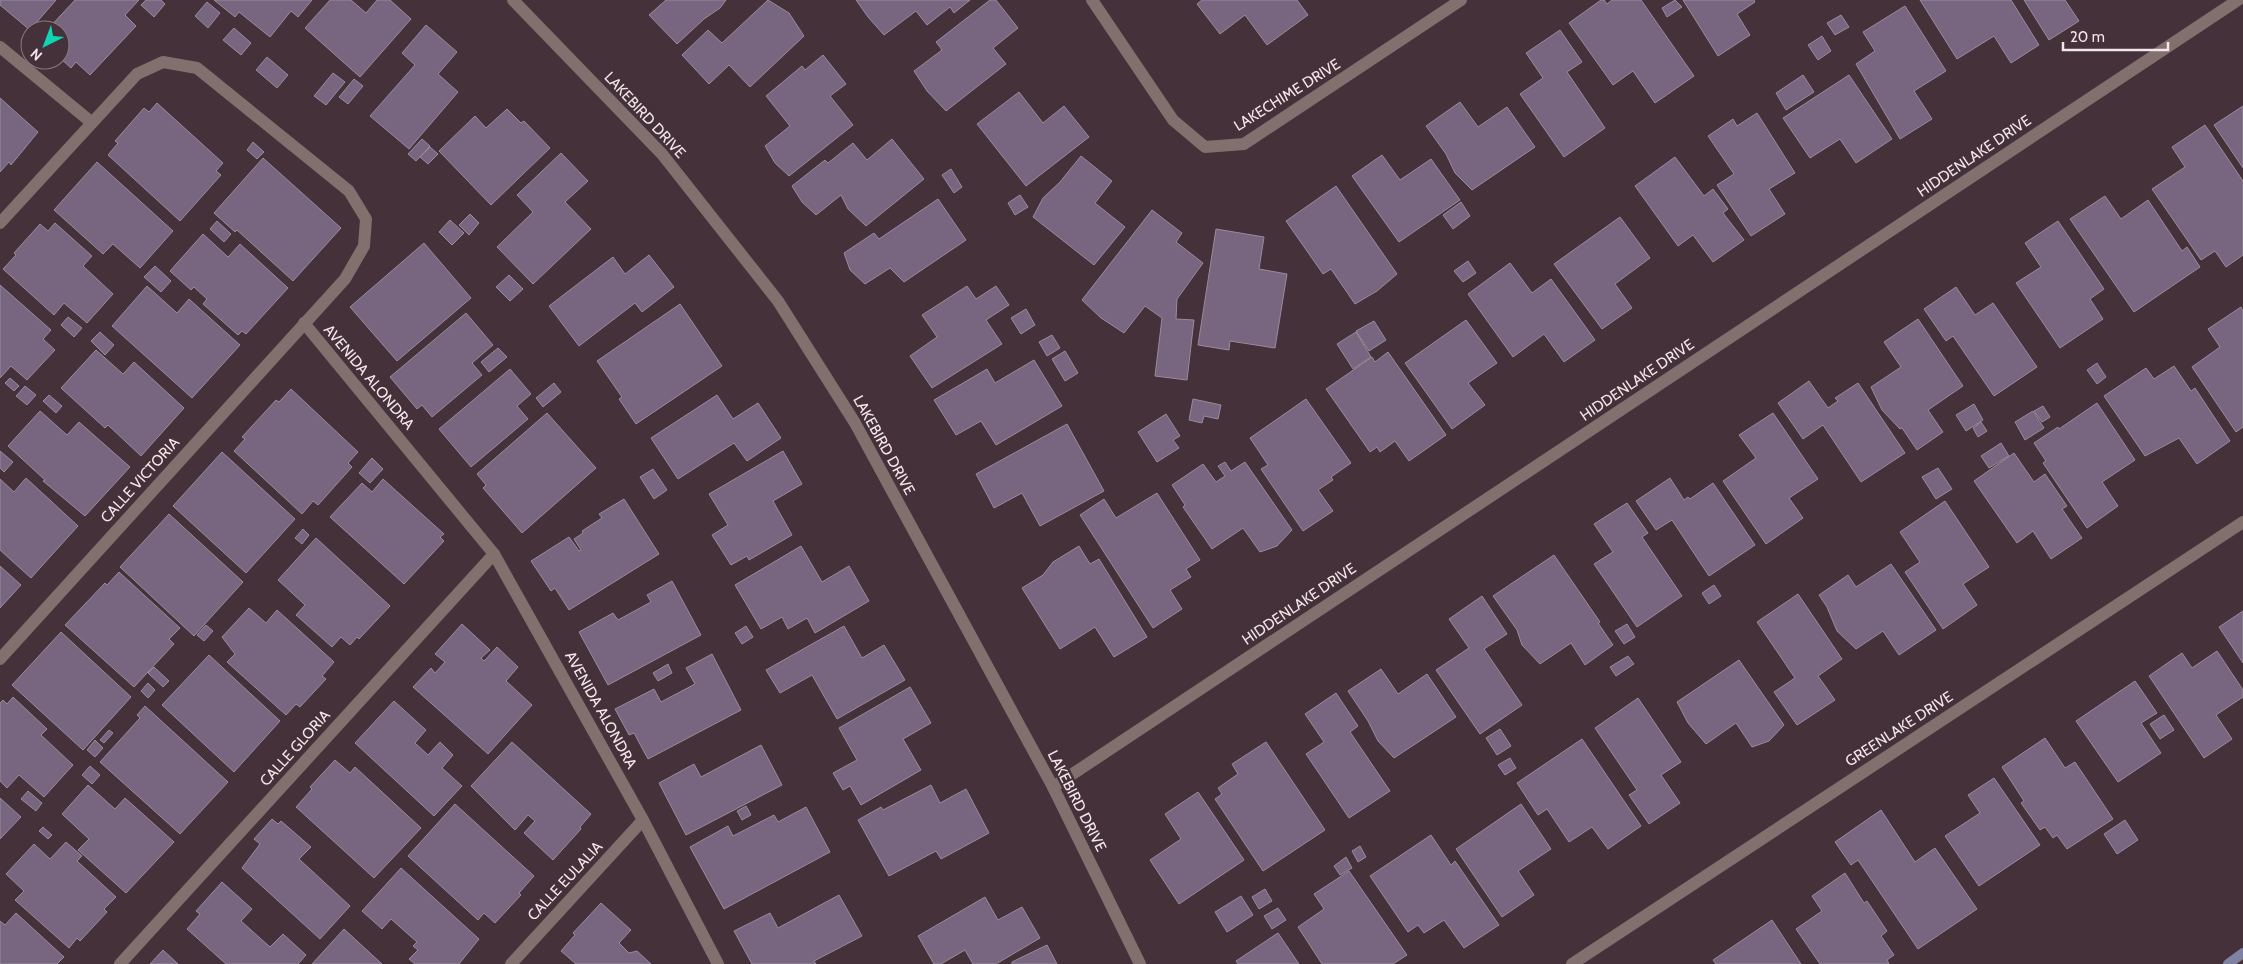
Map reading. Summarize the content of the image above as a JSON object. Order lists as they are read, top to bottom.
{
  "streets": {
    "street": [
      "LAKECHIME DRIVE",
      "LAKEBIRD DRIVE",
      "HIDDENLAKE DRIVE",
      "AVENIDA ALONDRA",
      "CALLE VICTORIA",
      "GREENLAKE DRIVE",
      "CALLE GLORIA",
      "CALLE EULALIA"
    ]
  },
  "crossings": [
    ["LAKEBIRD DRIVE", "HIDDENLAKE DRIVE"],
    ["AVENIDA ALONDRA", "CALLE VICTORIA"],
    ["AVENIDA ALONDRA", "CALLE GLORIA"],
    ["AVENIDA ALONDRA", "CALLE EULALIA"]
  ],
  "scale_bar": "20 m",
  "north": "bottom left"
}
